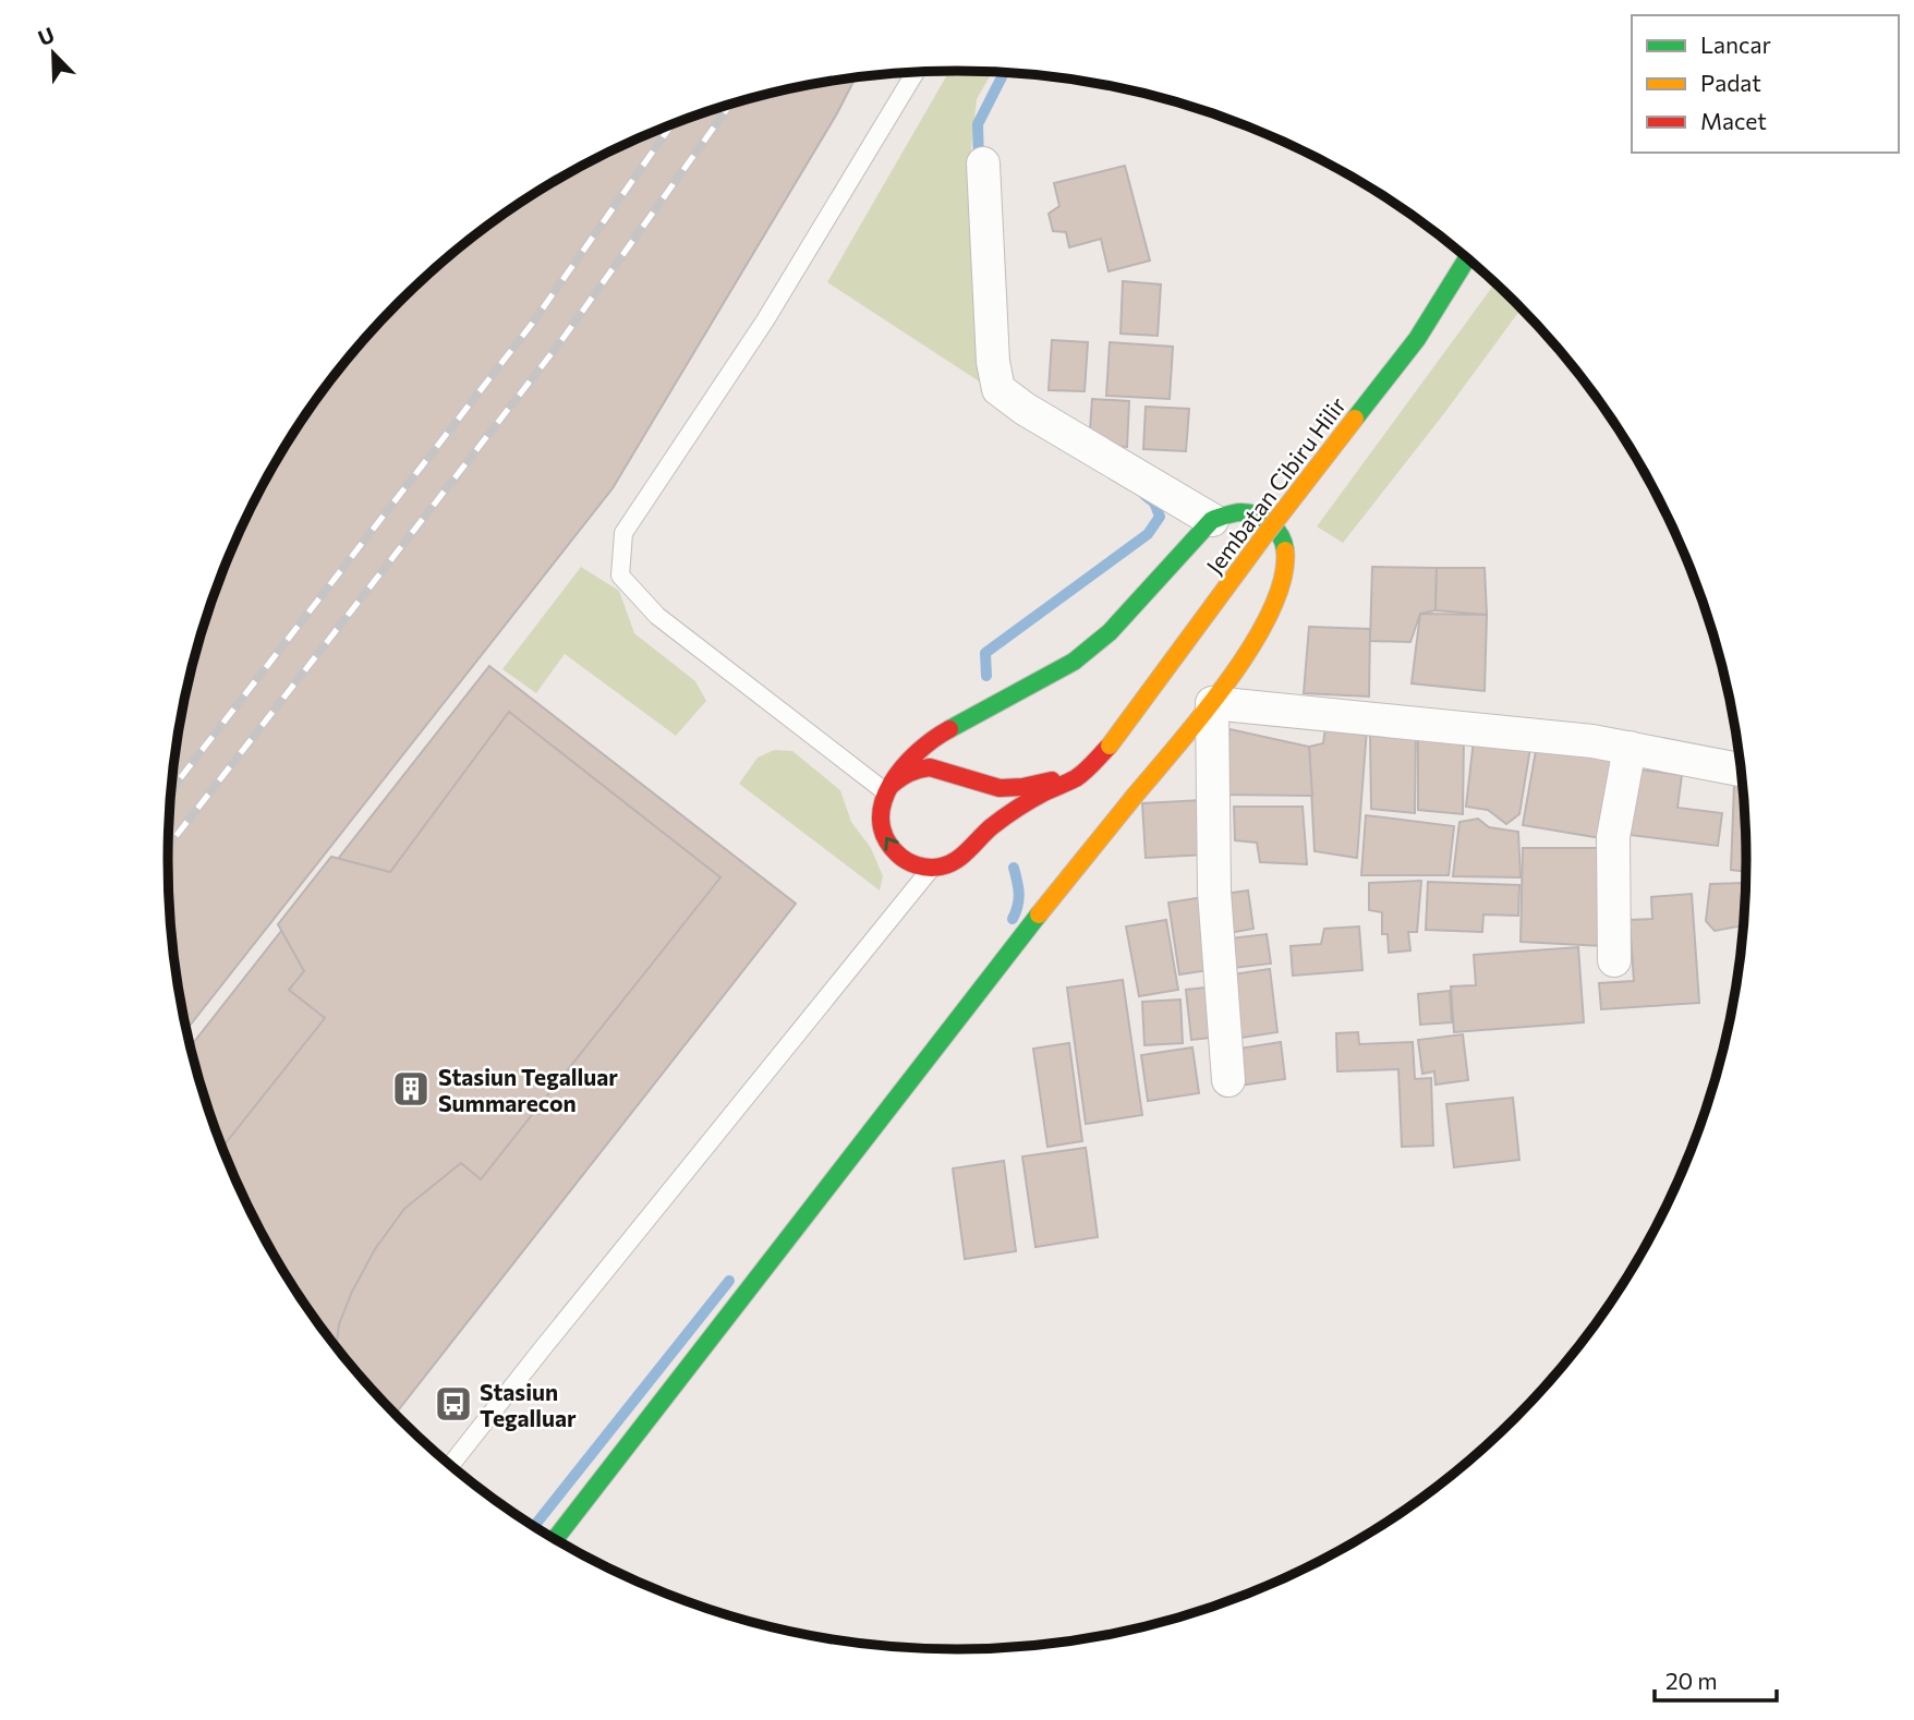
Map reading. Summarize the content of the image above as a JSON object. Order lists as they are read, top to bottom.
{
  "streets": {
    "street": ["Jembatan Cibiru Hilir"]
  },
  "places": {
    "building": ["Stasiun Tegalluar Summarecon"],
    "bus stop": ["Stasiun Tegalluar"]
  },
  "legend": ["Lancar", "Padat", "Macet"],
  "scale_bar": "20 m",
  "north": "top left"
}
